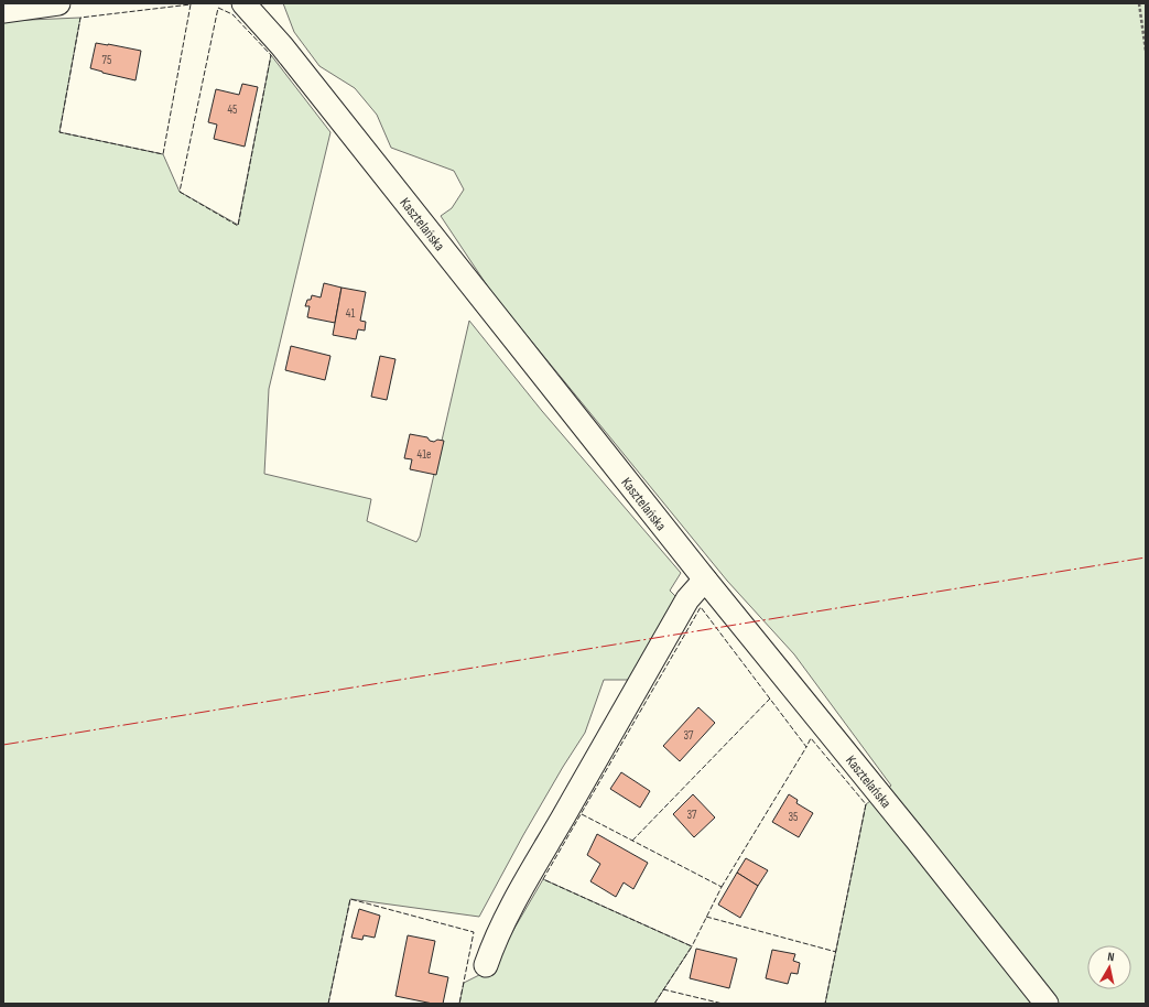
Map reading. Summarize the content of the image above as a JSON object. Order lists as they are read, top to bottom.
{
  "streets": {
    "street": ["Kasztelańska"]
  },
  "house_numbers": [
    "75",
    "45",
    "41",
    "41e",
    "37",
    "37",
    "35"
  ],
  "north": "top"
}
